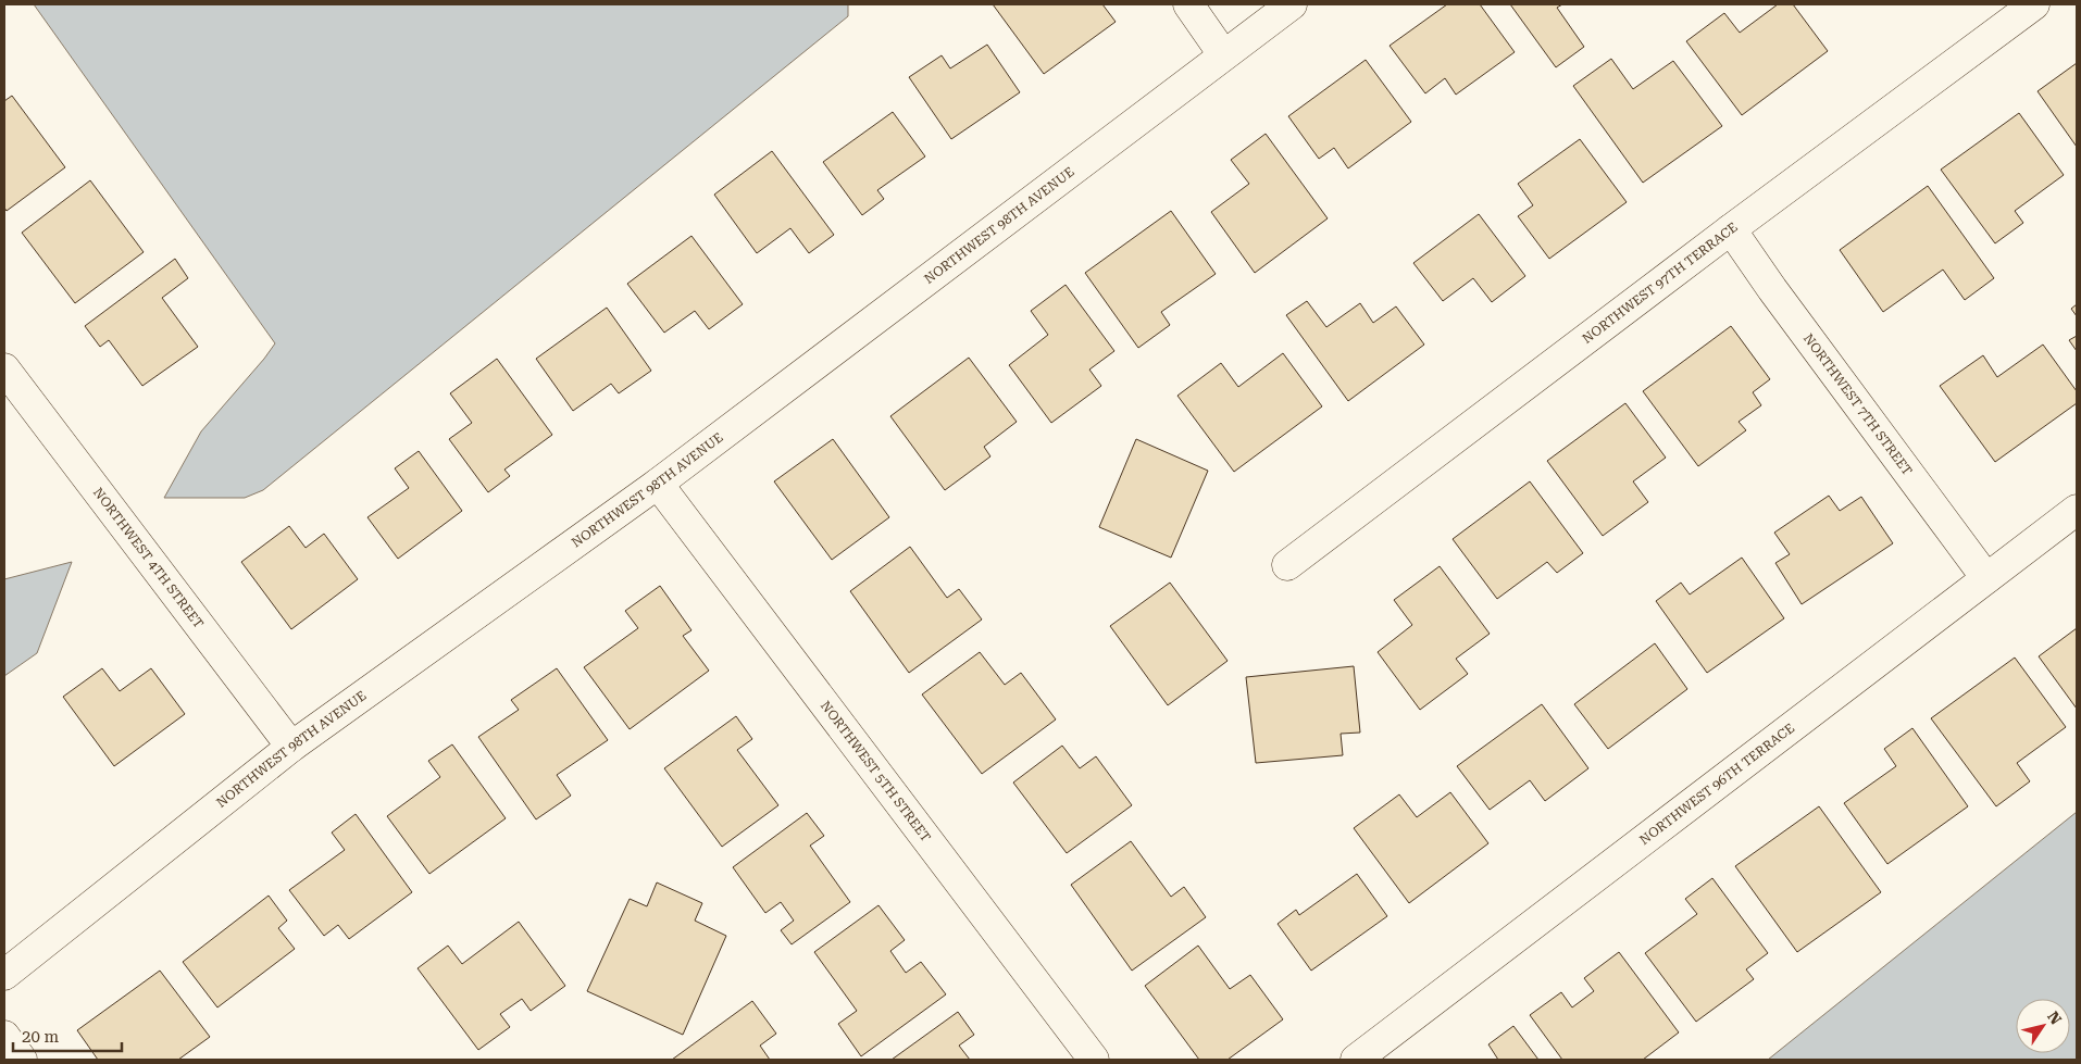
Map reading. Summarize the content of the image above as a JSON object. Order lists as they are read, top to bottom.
{
  "streets": {
    "street": [
      "NORTHWEST 98TH AVENUE",
      "NORTHWEST 97TH TERRACE",
      "NORTHWEST 7TH STREET",
      "NORTHWEST 4TH STREET",
      "NORTHWEST 5TH STREET",
      "NORTHWEST 96TH TERRACE"
    ]
  },
  "crossings": [
    ["NORTHWEST 98TH AVENUE", "NORTHWEST 4TH STREET"],
    ["NORTHWEST 98TH AVENUE", "NORTHWEST 5TH STREET"],
    ["NORTHWEST 97TH TERRACE", "NORTHWEST 7TH STREET"],
    ["NORTHWEST 7TH STREET", "NORTHWEST 96TH TERRACE"]
  ],
  "scale_bar": "20 m",
  "north": "top right"
}
